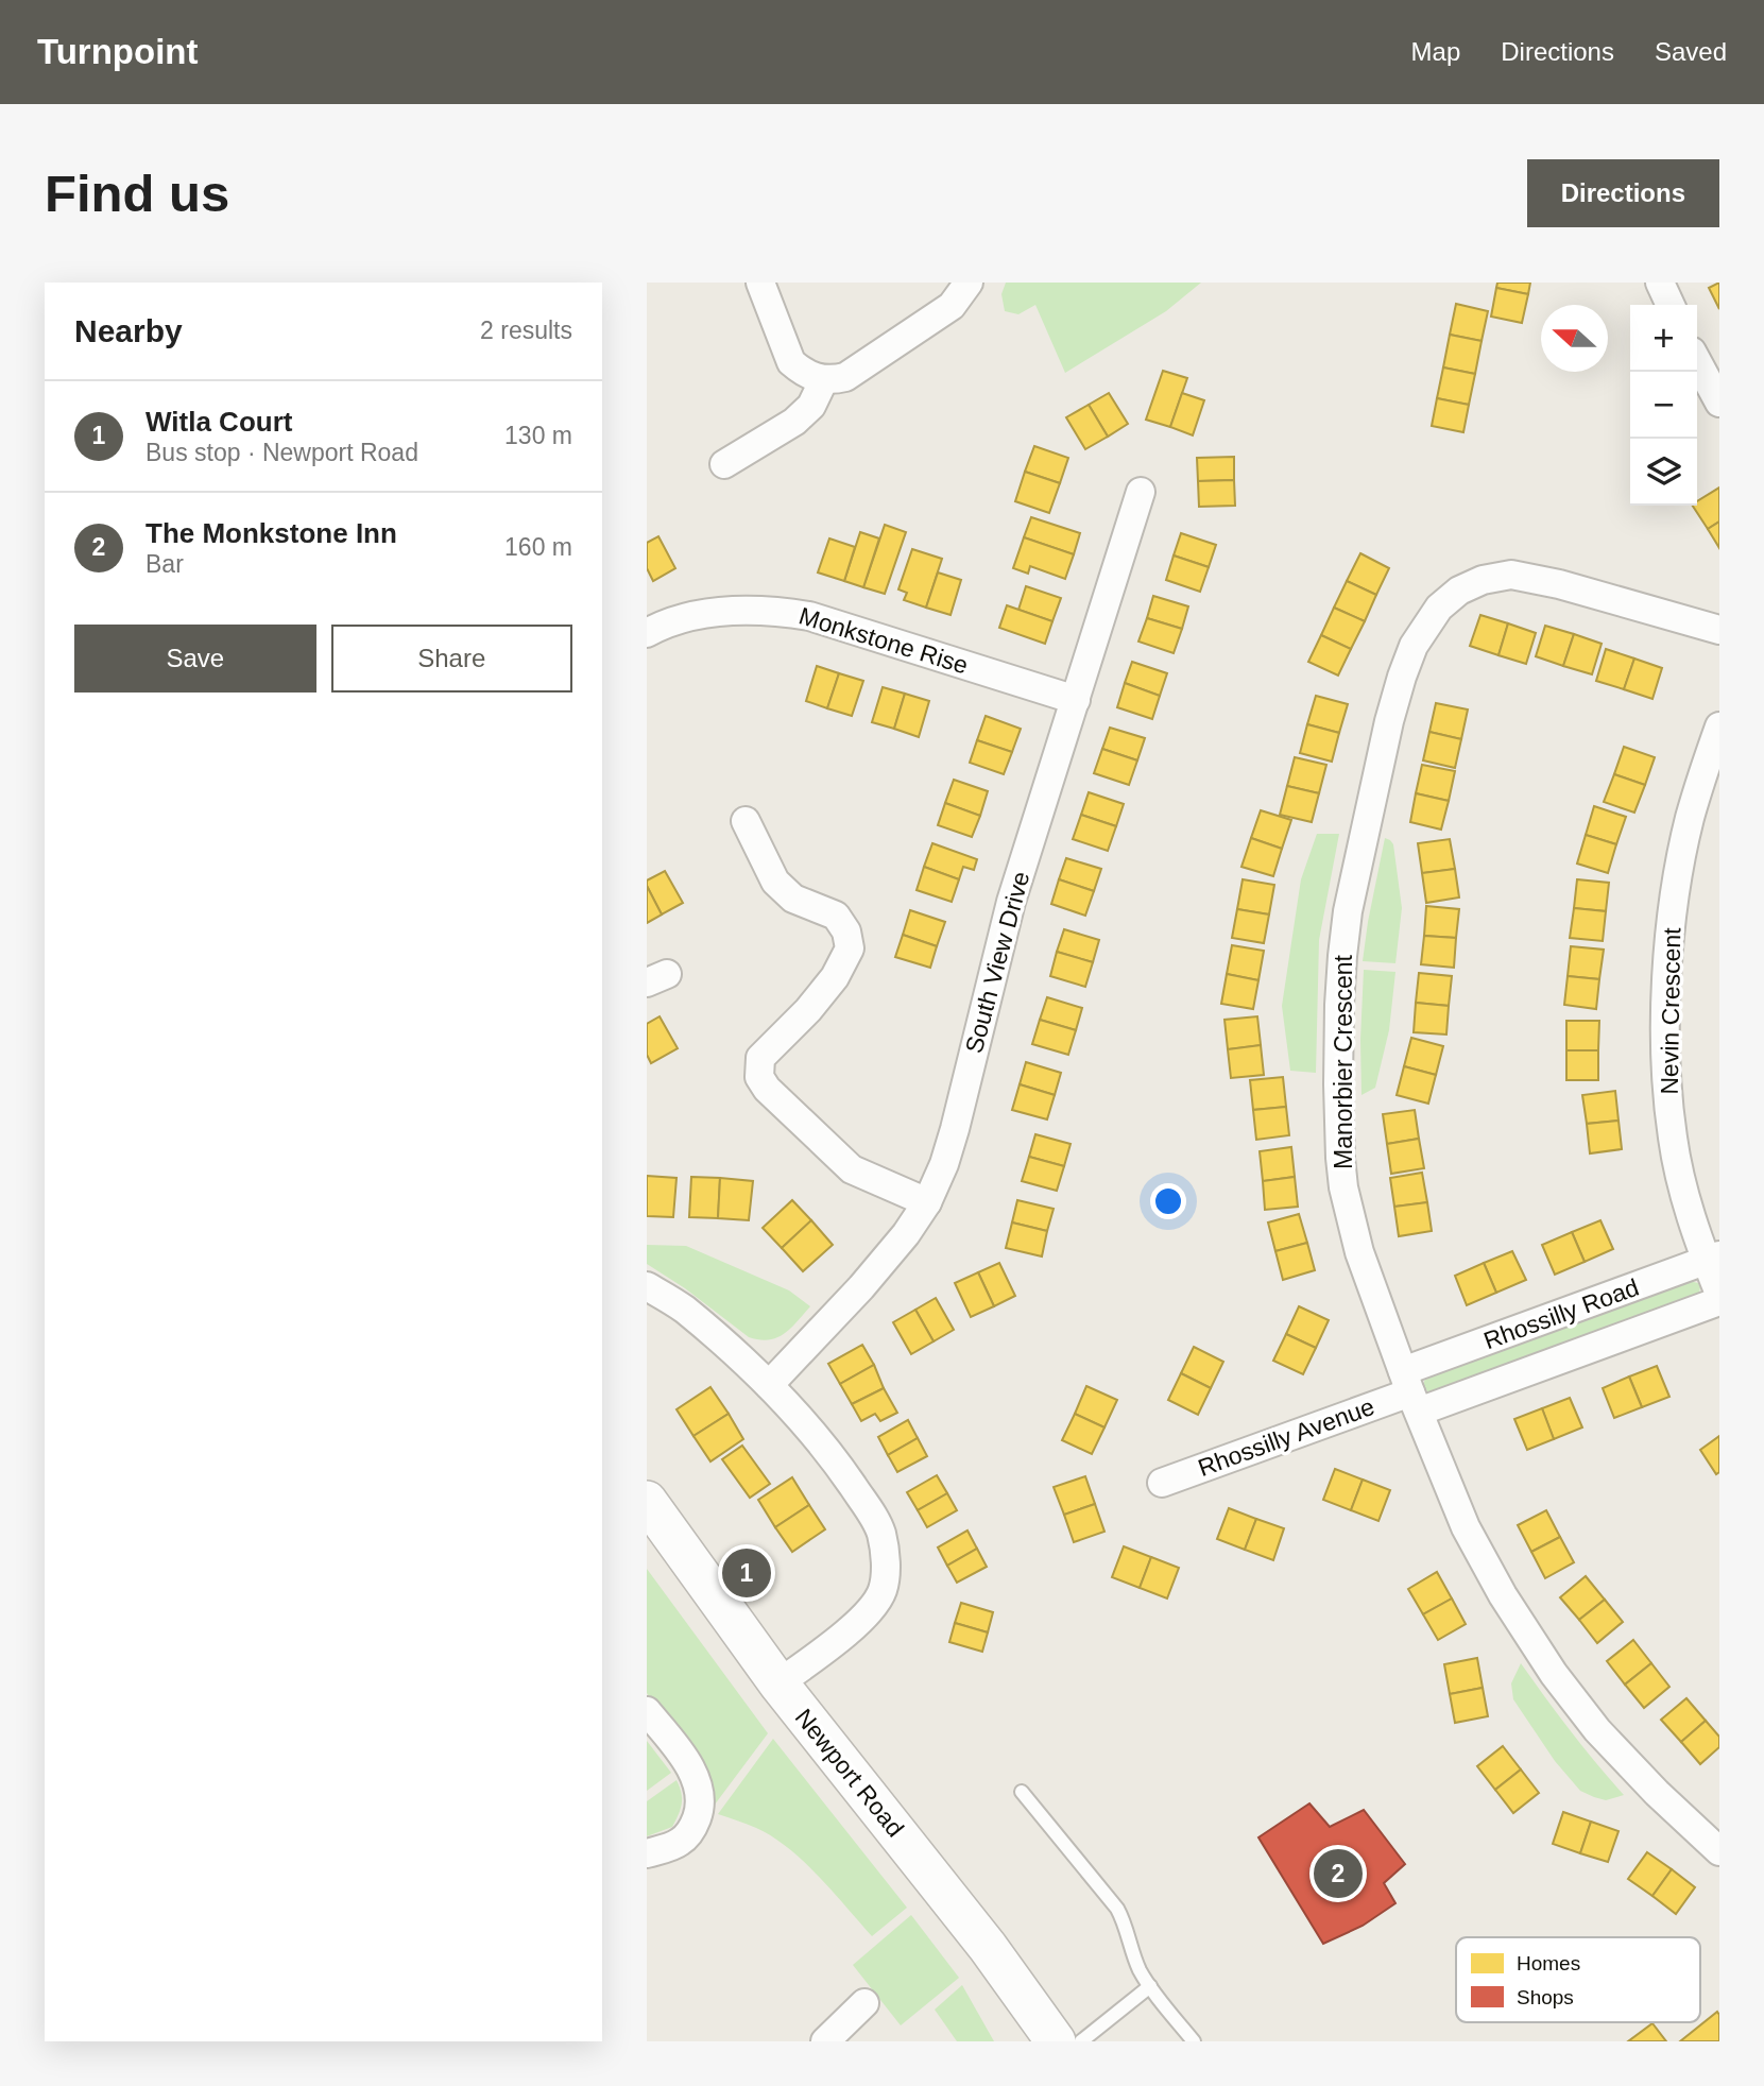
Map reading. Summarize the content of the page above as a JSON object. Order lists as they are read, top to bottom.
{
  "streets": {
    "main road": ["Newport Road"],
    "street": [
      "Monkstone Rise",
      "South View Drive",
      "Nevin Crescent",
      "Manorbier Crescent",
      "Rhossilly Road",
      "Rhossilly Avenue"
    ]
  },
  "crossings": [
    ["Monkstone Rise", "South View Drive"],
    ["Nevin Crescent", "Rhossilly Road"],
    ["Manorbier Crescent", "Rhossilly Road"],
    ["Manorbier Crescent", "Rhossilly Avenue"],
    ["Rhossilly Road", "Rhossilly Avenue"]
  ],
  "legend": ["Homes", "Shops"],
  "north": "left",
  "page": {
    "header": "Turnpoint",
    "nav": ["Map", "Directions", "Saved"],
    "buttons": [
      "Directions",
      ["Save", "Share"]
    ],
    "title": "Find us",
    "heading": ["Nearby", "2 results"],
    "map_buttons": ["+", "−"],
    "list": [
      {
        "mark": "1",
        "name": "Witla Court",
        "note": "Bus stop · Newport Road",
        "value": "130 m"
      },
      {
        "mark": "2",
        "name": "The Monkstone Inn",
        "note": "Bar",
        "value": "160 m"
      }
    ],
    "pins": ["1", "2"]
  }
}
